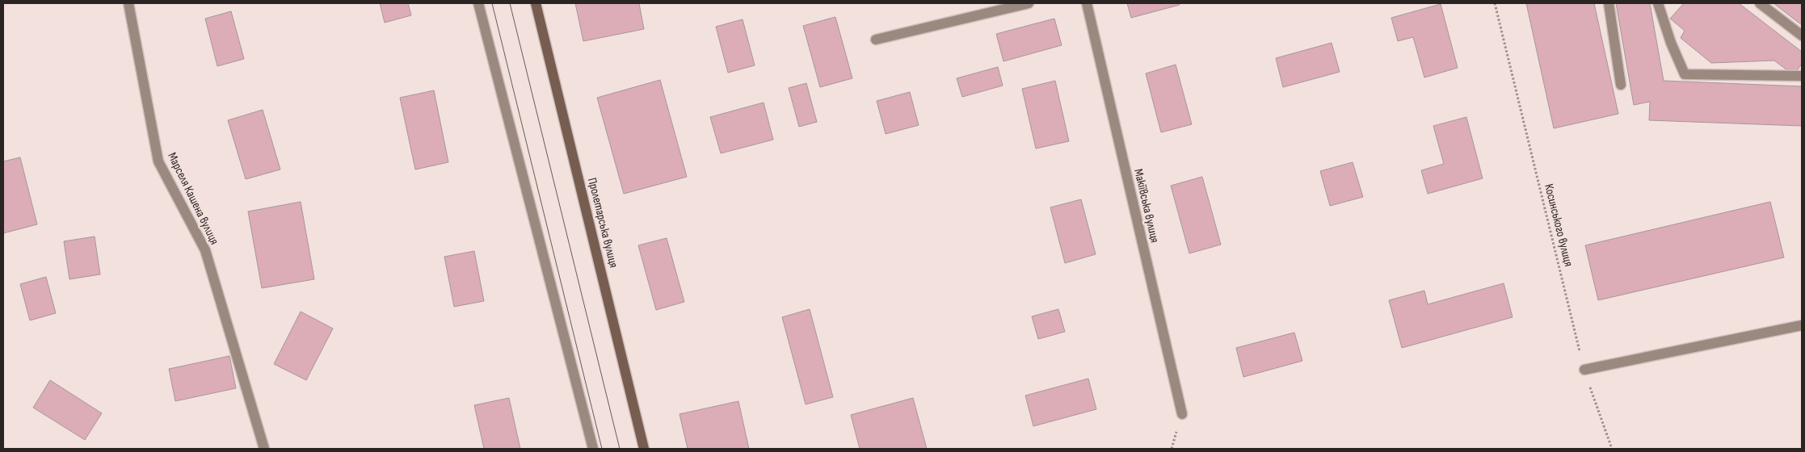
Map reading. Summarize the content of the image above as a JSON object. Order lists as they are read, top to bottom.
{
  "streets": {
    "street": ["Марселя Кашена вулиця", "Макіївська вулиця", "Пролетарська вулиця"],
    "path": ["Косинського вулиця"]
  }
}
